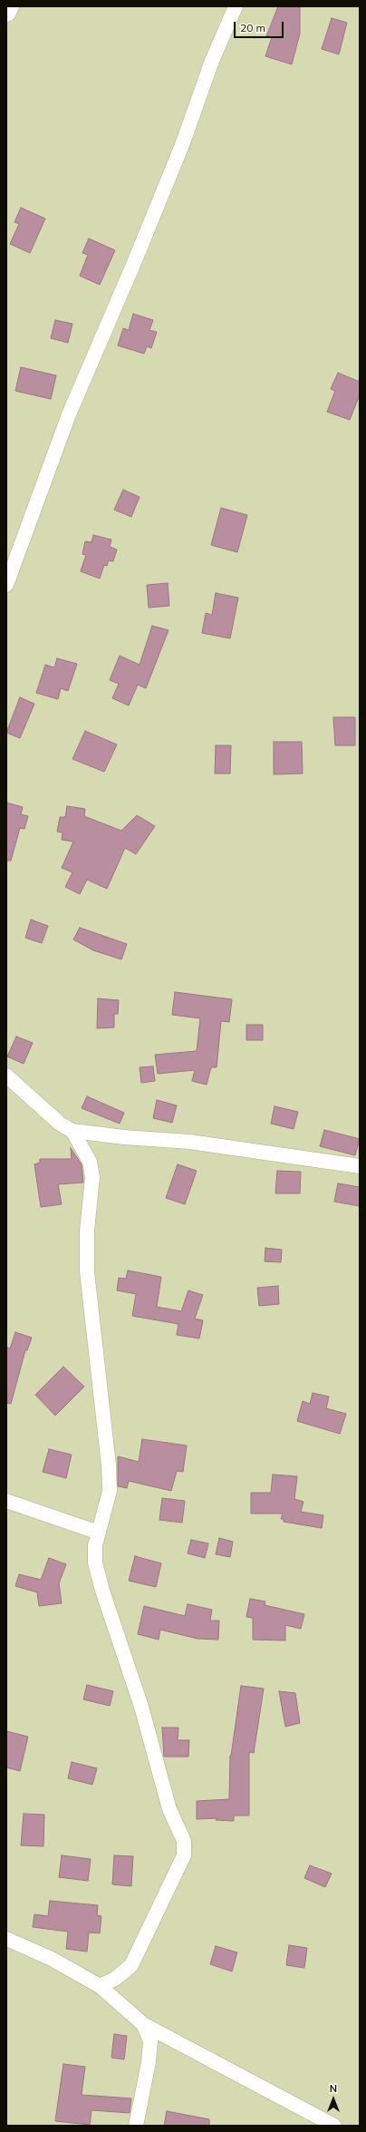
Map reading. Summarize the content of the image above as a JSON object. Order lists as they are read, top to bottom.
{
  "scale_bar": "20 m",
  "north": "top"
}
